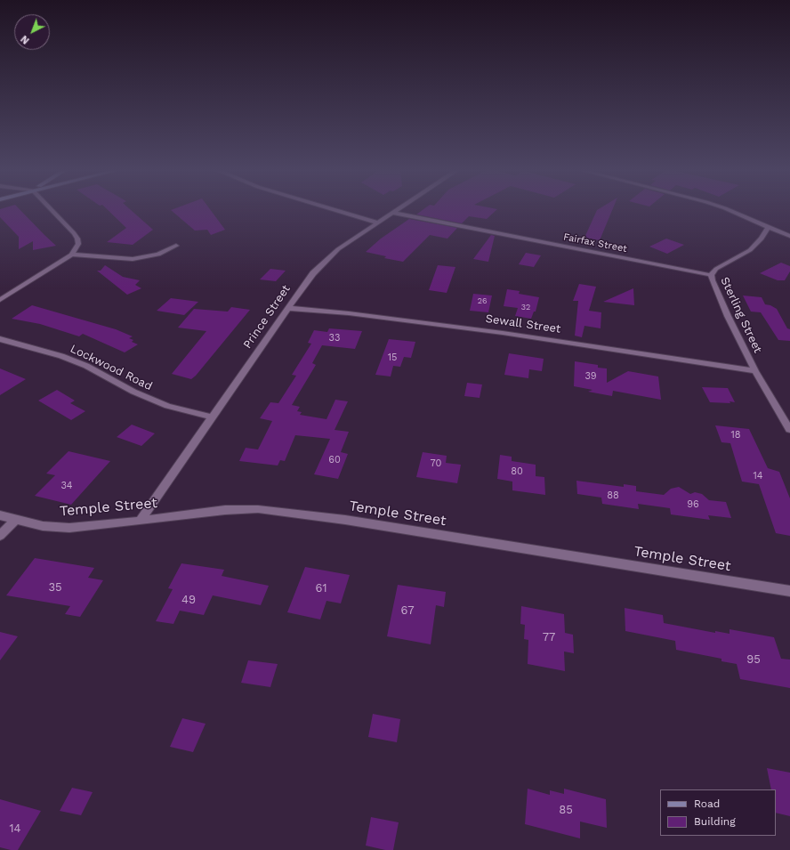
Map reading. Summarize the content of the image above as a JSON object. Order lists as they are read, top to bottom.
{
  "streets": {
    "street": [
      "Fairfax Street",
      "Sterling Street",
      "Prince Street",
      "Sewall Street",
      "Lockwood Road",
      "Temple Street"
    ]
  },
  "crossings": [
    ["Fairfax Street", "Sterling Street"],
    ["Fairfax Street", "Prince Street"],
    ["Sterling Street", "Sewall Street"],
    ["Prince Street", "Sewall Street"],
    ["Prince Street", "Lockwood Road"],
    ["Prince Street", "Temple Street"]
  ],
  "house_numbers": [
    "26",
    "32",
    "33",
    "15",
    "39",
    "18",
    "60",
    "70",
    "80",
    "14",
    "34",
    "88",
    "96",
    "35",
    "61",
    "49",
    "67",
    "77",
    "95",
    "85",
    "14"
  ],
  "legend": ["Road", "Building"],
  "north": "bottom left"
}
